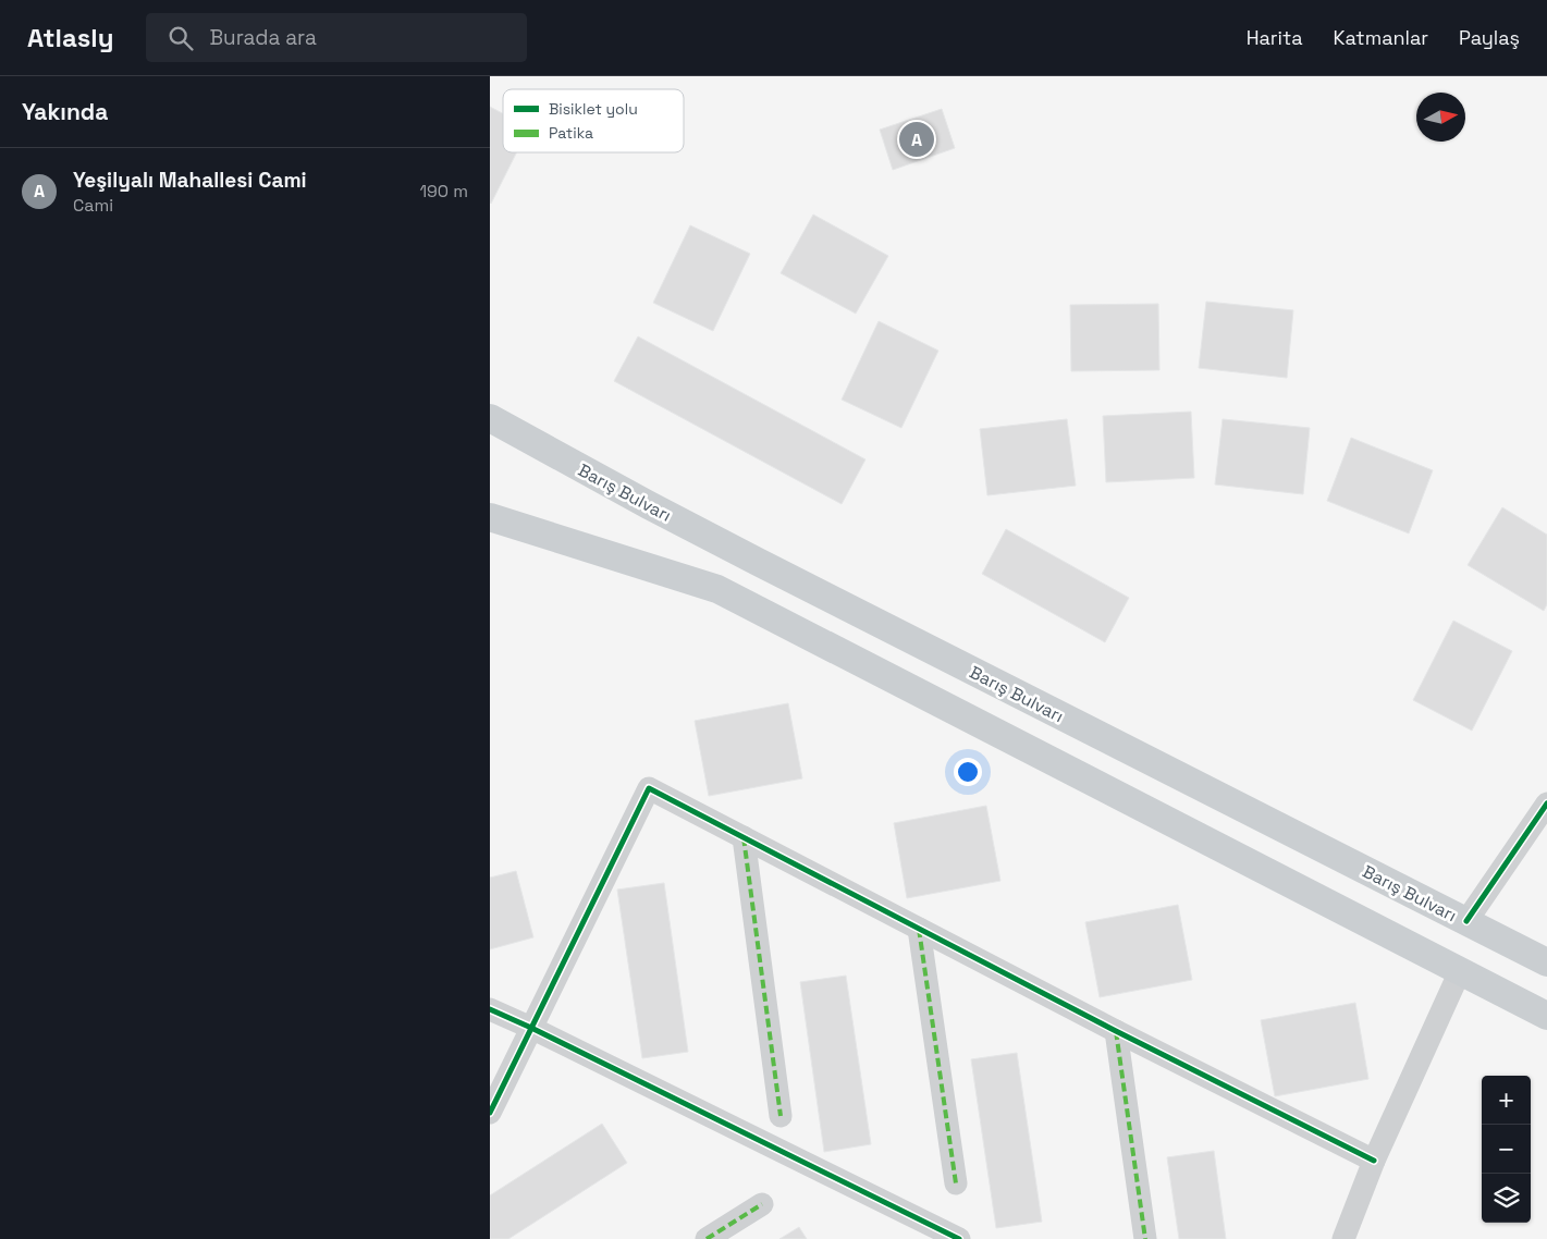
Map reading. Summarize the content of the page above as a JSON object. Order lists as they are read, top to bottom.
{
  "streets": {
    "main road": ["Barış Bulvarı"]
  },
  "legend": ["Bisiklet yolu", "Patika"],
  "north": "right",
  "page": {
    "header": "Atlasly",
    "search": "Burada ara",
    "nav": ["Harita", "Katmanlar", "Paylaş"],
    "heading": "Yakında",
    "pins": "A",
    "list": [
      {
        "mark": "A",
        "name": "Yeşilyalı Mahallesi Cami",
        "note": "Cami",
        "value": "190 m"
      }
    ],
    "map_buttons": ["+", "−"]
  }
}
